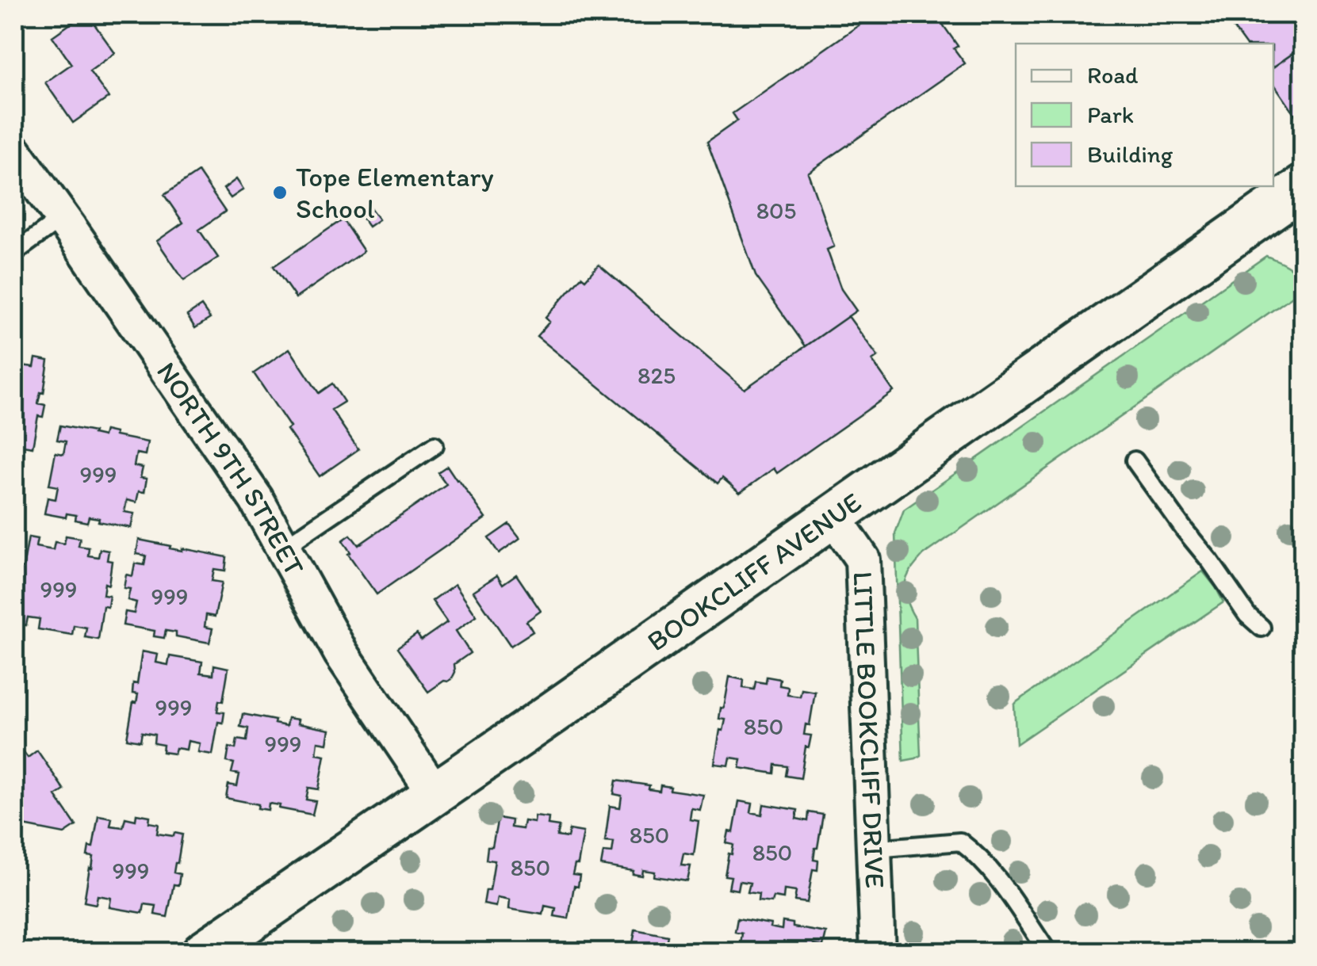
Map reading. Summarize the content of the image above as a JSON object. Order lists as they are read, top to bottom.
{
  "streets": {
    "street": ["NORTH 9TH STREET", "BOOKCLIFF AVENUE", "LITTLE BOOKCLIFF DRIVE"]
  },
  "crossings": [
    ["NORTH 9TH STREET", "BOOKCLIFF AVENUE"],
    ["BOOKCLIFF AVENUE", "LITTLE BOOKCLIFF DRIVE"]
  ],
  "places": ["Tope Elementary School"],
  "house_numbers": [
    "805",
    "825",
    "999",
    "999",
    "999",
    "999",
    "850",
    "999",
    "850",
    "850",
    "850",
    "999"
  ],
  "legend": ["Road", "Park", "Building"]
}
